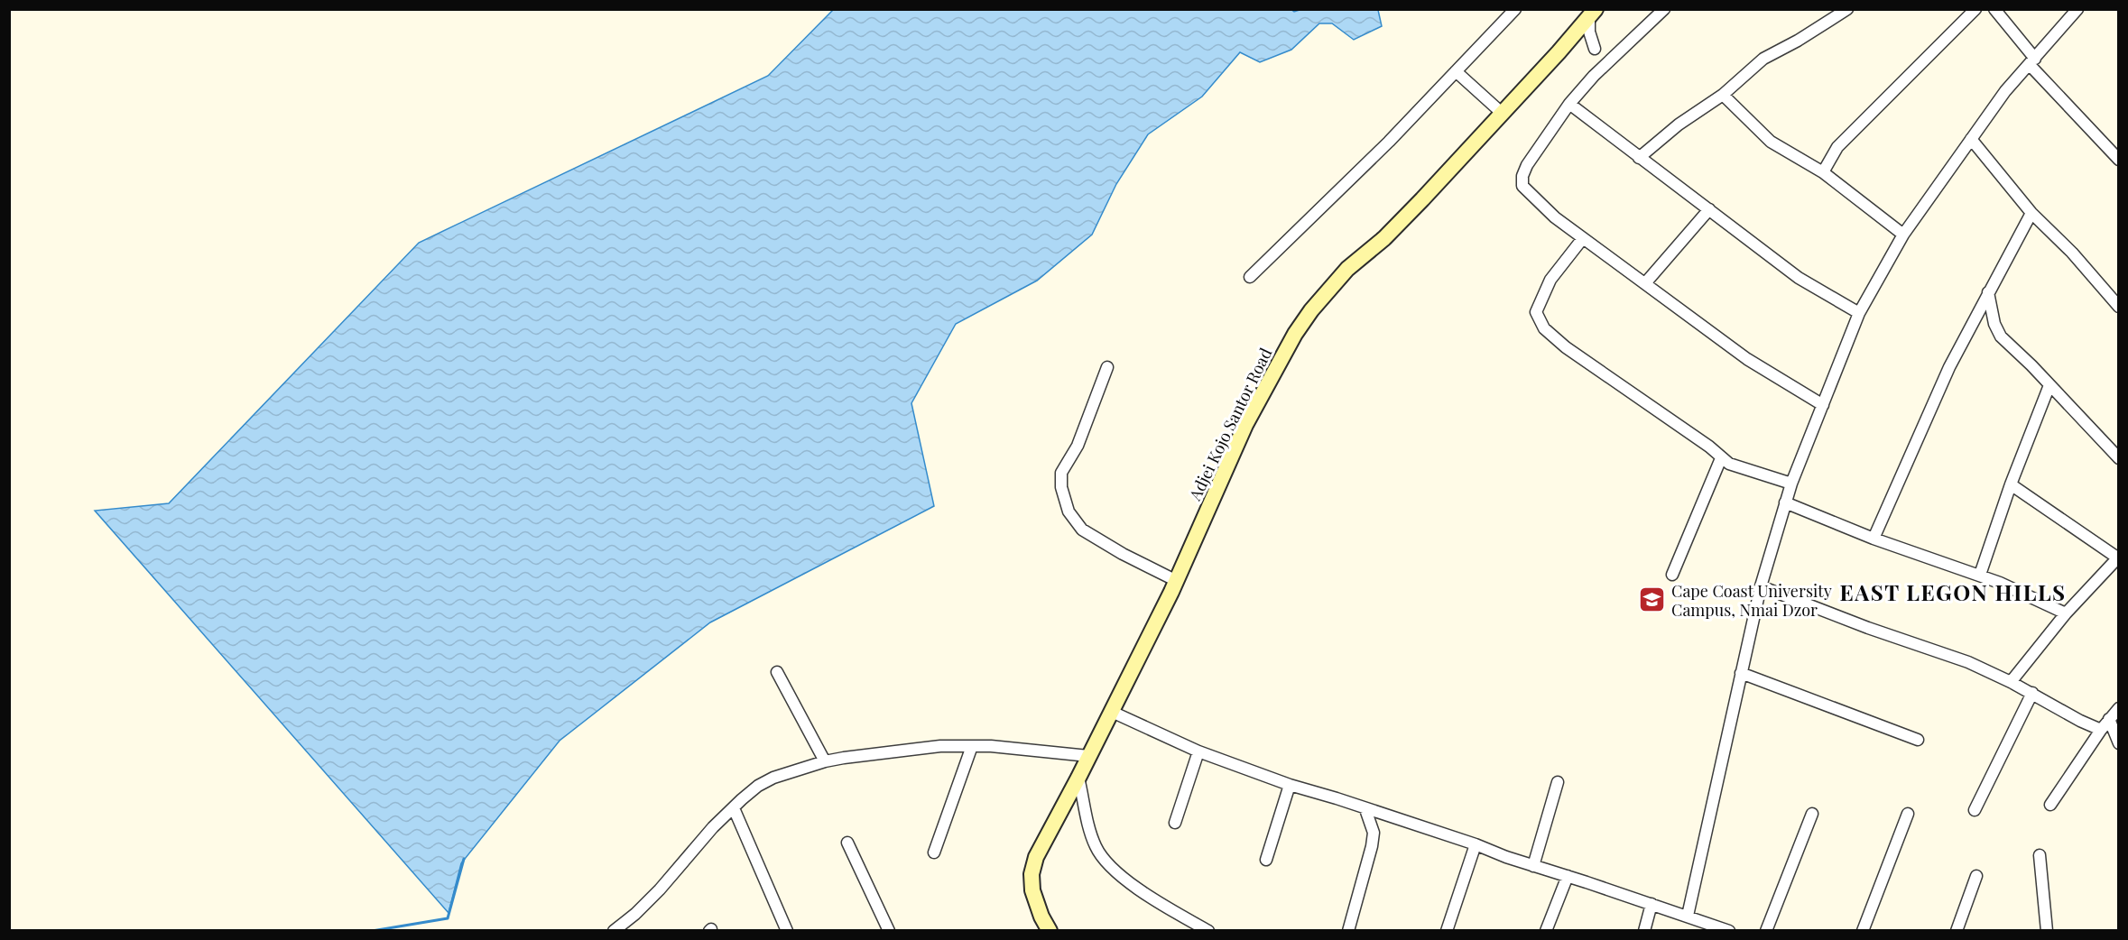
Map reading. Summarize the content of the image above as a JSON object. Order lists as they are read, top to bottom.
{
  "streets": {
    "street": ["Adjei Kojo Santor Road"]
  },
  "districts": ["EAST LEGON HILLS"],
  "places": {
    "school or university": ["Cape Coast University Campus, Nmai Dzor"]
  }
}
